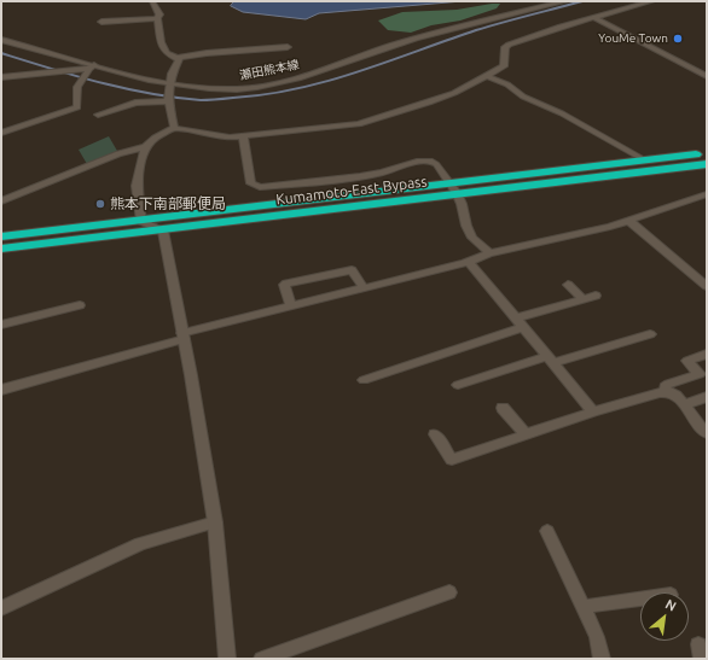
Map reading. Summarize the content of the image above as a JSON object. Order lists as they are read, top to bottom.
{
  "streets": {
    "highway": ["Kumamoto-East Bypass"],
    "main road": ["瀬田熊本線"]
  },
  "places": ["YouMe Town", "熊本下南部郵便局"],
  "north": "top right"
}
